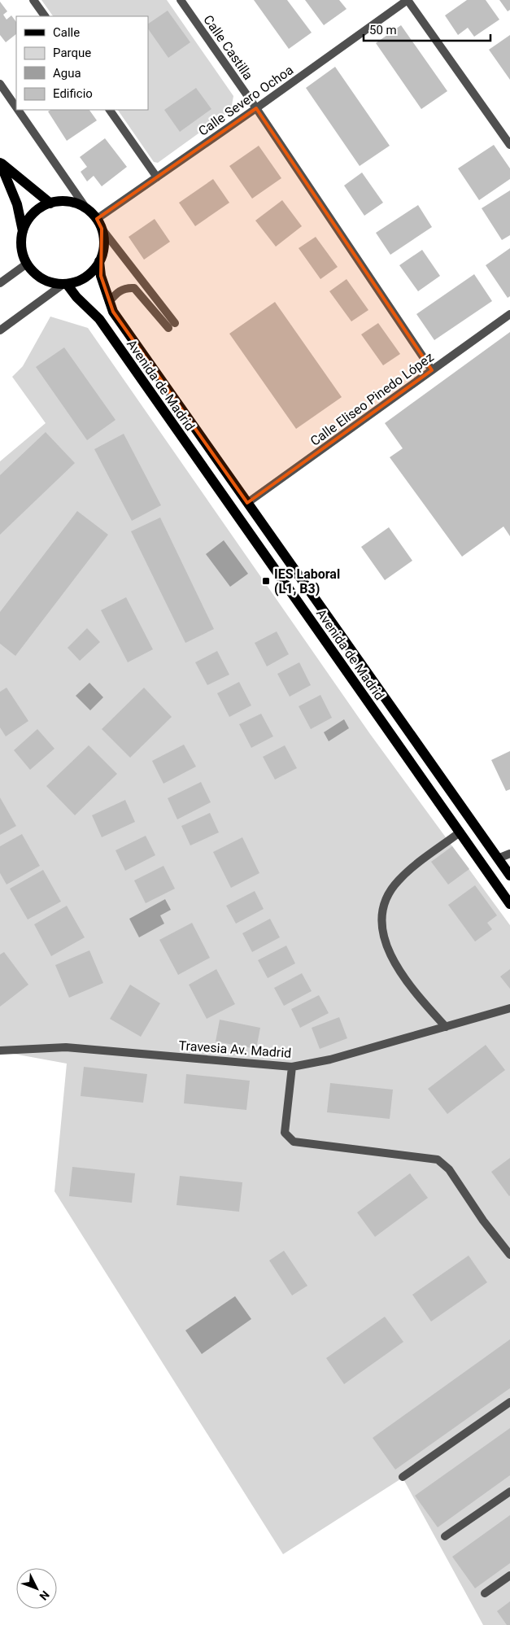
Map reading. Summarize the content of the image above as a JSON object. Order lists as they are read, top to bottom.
{
  "streets": {
    "main road": ["Avenida de Madrid"],
    "street": [
      "Calle Castilla",
      "Calle Severo Ochoa",
      "Calle Eliseo Pinedo López",
      "Travesia Av. Madrid"
    ]
  },
  "crossings": [
    ["Calle Castilla", "Calle Severo Ochoa"],
    ["Calle Castilla", "Calle Eliseo Pinedo López"],
    ["Calle Severo Ochoa", "Avenida de Madrid"],
    ["Avenida de Madrid", "Calle Eliseo Pinedo López"]
  ],
  "places": {
    "transit": ["IES Laboral (L1, B3)"]
  },
  "legend": [
    "Calle",
    "Parque",
    "Agua",
    "Edificio"
  ],
  "scale_bar": "50 m",
  "north": "bottom right"
}
